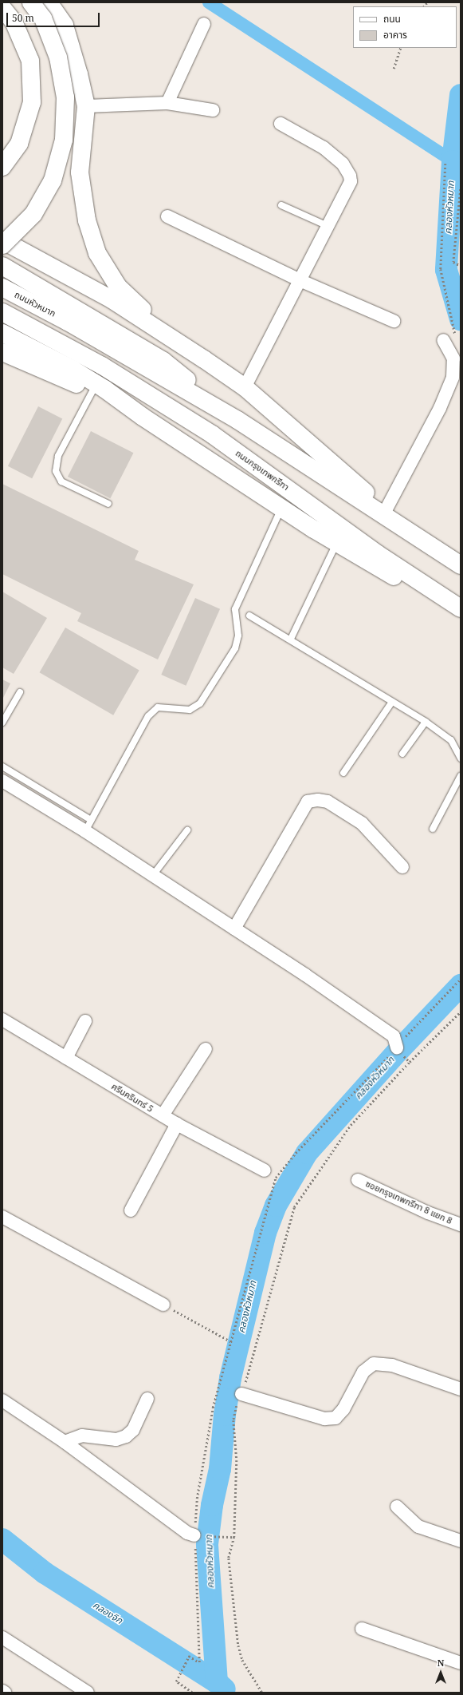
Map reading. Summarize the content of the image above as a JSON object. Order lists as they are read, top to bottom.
{
  "streets": {
    "main road": ["ถนนหัวหมาก", "ถนนกรุงเทพกรีฑา"],
    "street": ["ศรีนครินทร์ 5", "ซอยกรุงเทพกรีฑา 8 แยก 8"]
  },
  "water": ["คลองหัวหมาก", "คลองจิก"],
  "legend": ["ถนน", "อาคาร"],
  "scale_bar": "50 m",
  "north": "top"
}
